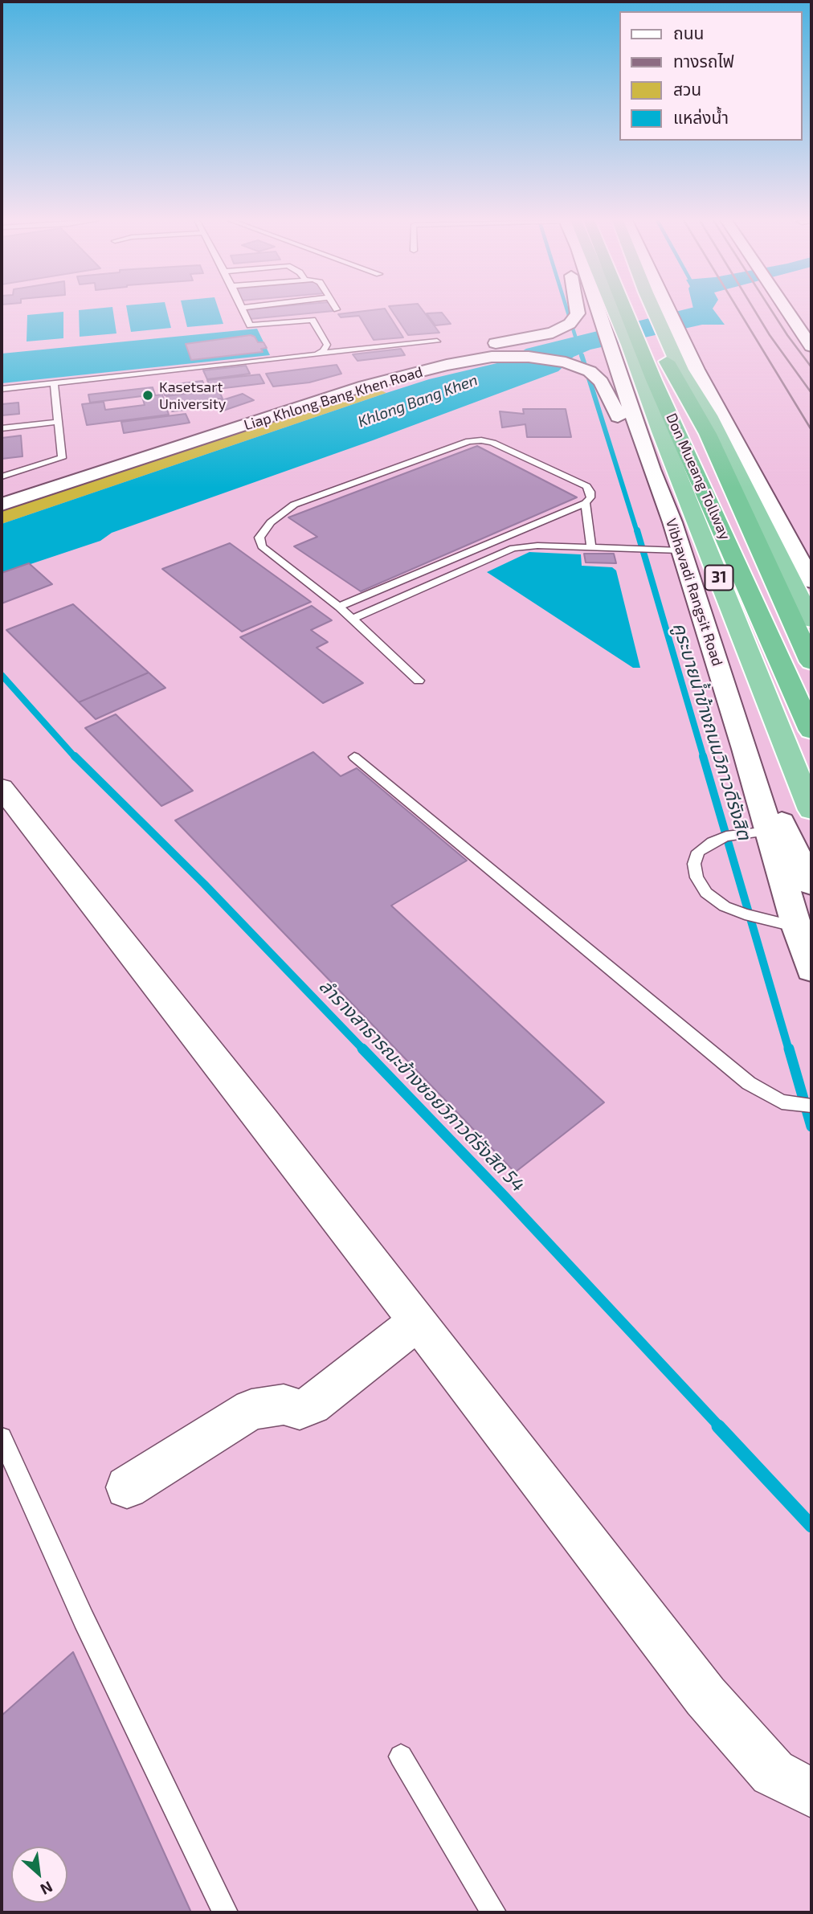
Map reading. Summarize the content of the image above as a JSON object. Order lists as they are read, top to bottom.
{
  "streets": {
    "highway": ["Don Mueang Tollway", "31", "Vibhavadi Rangsit Road"],
    "main road": ["Liap Khlong Bang Khen Road"]
  },
  "crossings": [
    ["Liap Khlong Bang Khen Road", "Vibhavadi Rangsit Road"]
  ],
  "water": ["Khlong Bang Khen", "คูระบายน้ำข้างถนนวิภาวดีรังสิต", "ลำรางสาธารณะข้างซอยวิภาวดีรังสิต 54"],
  "places": ["Kasetsart University"],
  "legend": [
    "ถนน",
    "ทางรถไฟ",
    "สวน",
    "แหล่งน้ำ"
  ],
  "north": "bottom right"
}
